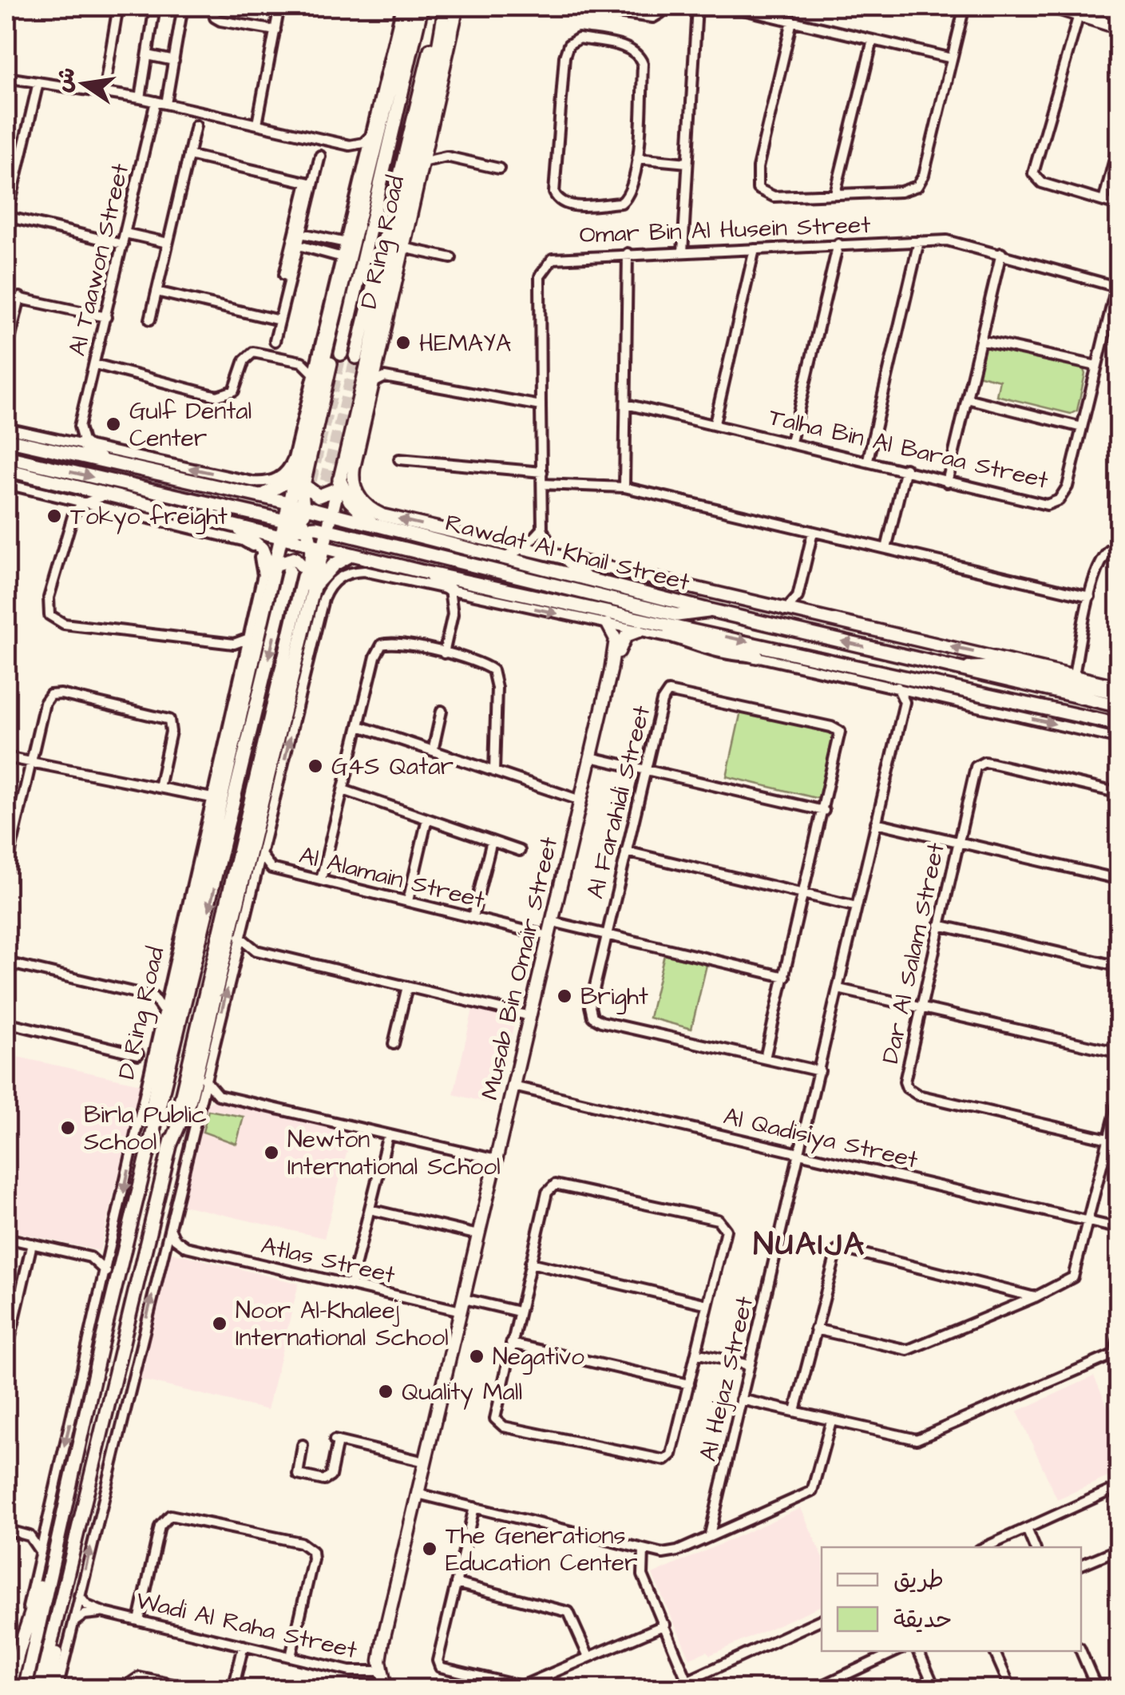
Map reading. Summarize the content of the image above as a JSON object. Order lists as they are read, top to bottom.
{
  "streets": {
    "main road": ["D Ring Road", "Rawdat Al Khail Street"],
    "street": [
      "Omar Bin Al Husein Street",
      "Al Taawon Street",
      "Talha Bin Al Baraa Street",
      "Al Farahidi Street",
      "Al Alamain Street",
      "Dar Al Salam Street",
      "Musab Bin Omair Street",
      "Al Qadisiya Street",
      "Atlas Street",
      "Al Hejaz Street",
      "Wadi Al Raha Street"
    ]
  },
  "crossings": [
    ["Omar Bin Al Husein Street", "Talha Bin Al Baraa Street"],
    ["Omar Bin Al Husein Street", "Rawdat Al Khail Street"],
    ["D Ring Road", "Al Taawon Street"],
    ["D Ring Road", "Rawdat Al Khail Street"],
    ["Rawdat Al Khail Street", "Al Alamain Street"],
    ["Rawdat Al Khail Street", "Musab Bin Omair Street"],
    ["Al Farahidi Street", "Al Hejaz Street"],
    ["Al Alamain Street", "Musab Bin Omair Street"],
    ["Musab Bin Omair Street", "Al Qadisiya Street"],
    ["Musab Bin Omair Street", "Atlas Street"],
    ["Musab Bin Omair Street", "Wadi Al Raha Street"],
    ["Al Qadisiya Street", "Al Hejaz Street"]
  ],
  "districts": ["NUAIJA"],
  "places": [
    "HEMAYA",
    "Gulf Dental Center",
    "Tokyo freight",
    "G4S Qatar",
    "Bright",
    "Birla Public School",
    "Newton International School",
    "Noor Al-Khaleej International School",
    "Negativo",
    "Quality Mall",
    "The Generations Education Center"
  ],
  "legend": ["طريق", "حديقة"],
  "north": "left"
}
